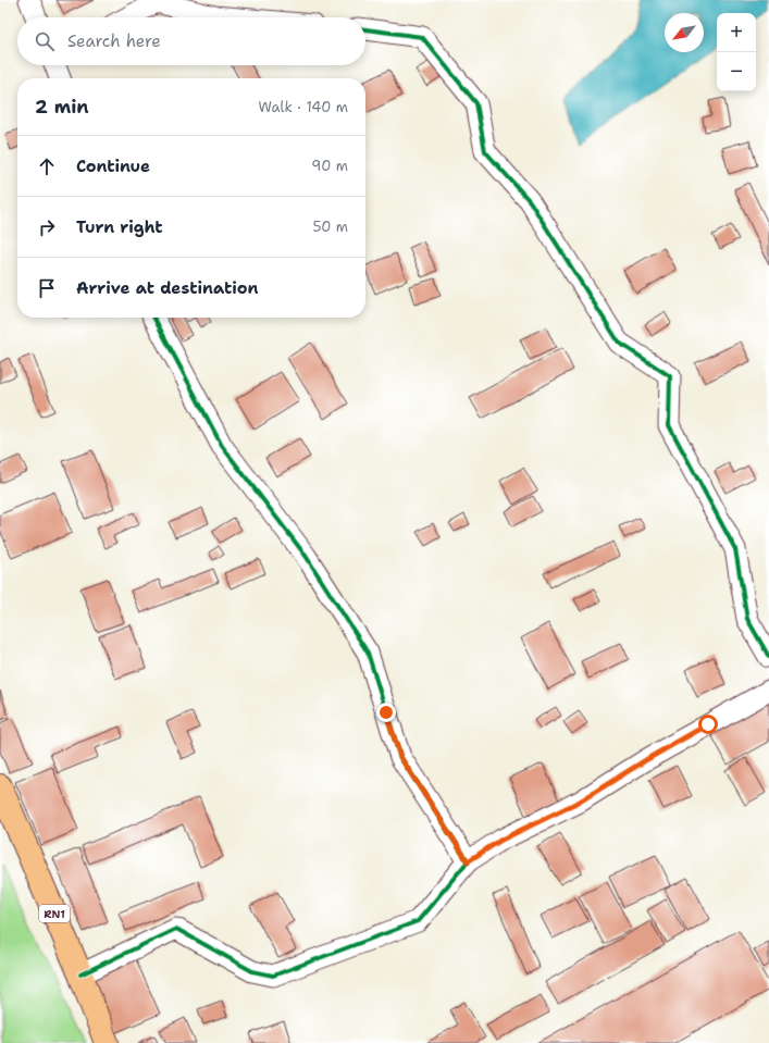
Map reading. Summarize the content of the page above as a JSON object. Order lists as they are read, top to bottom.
{
  "streets": {
    "highway": ["RN1"]
  },
  "north": "bottom left",
  "page": {
    "map_buttons": ["+", "−"],
    "search": "Search here",
    "heading": ["2 min", "Walk · 140 m"],
    "list": [
      ["Continue", "90 m"],
      ["Turn right", "50 m"],
      "Arrive at destination"
    ]
  }
}
